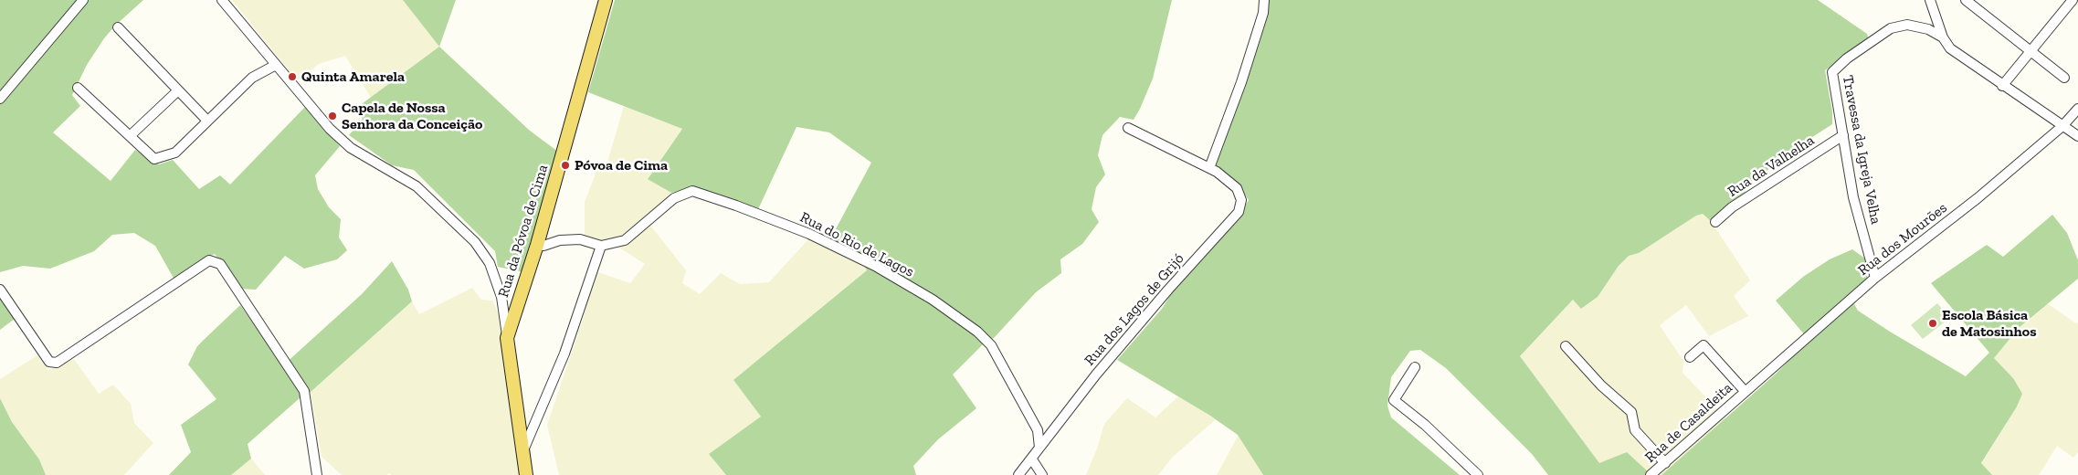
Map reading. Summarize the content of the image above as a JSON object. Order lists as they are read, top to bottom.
{
  "streets": {
    "main road": ["Rua da Póvoa de Cima"],
    "street": [
      "Travessa da Igreja Velha",
      "Rua da Valhelha",
      "Rua dos Mourões",
      "Rua do Rio de Lagos",
      "Rua dos Lagos de Grijó",
      "Rua de Casaldeita"
    ]
  },
  "crossings": [
    ["Travessa da Igreja Velha", "Rua da Valhelha"],
    ["Travessa da Igreja Velha", "Rua dos Mourões"],
    ["Rua da Póvoa de Cima", "Rua do Rio de Lagos"],
    ["Rua dos Mourões", "Rua de Casaldeita"],
    ["Rua do Rio de Lagos", "Rua dos Lagos de Grijó"]
  ],
  "places": [
    "Quinta Amarela",
    "Capela de Nossa Senhora da Conceição",
    "Póvoa de Cima",
    "Escola Básica de Matosinhos"
  ]
}
